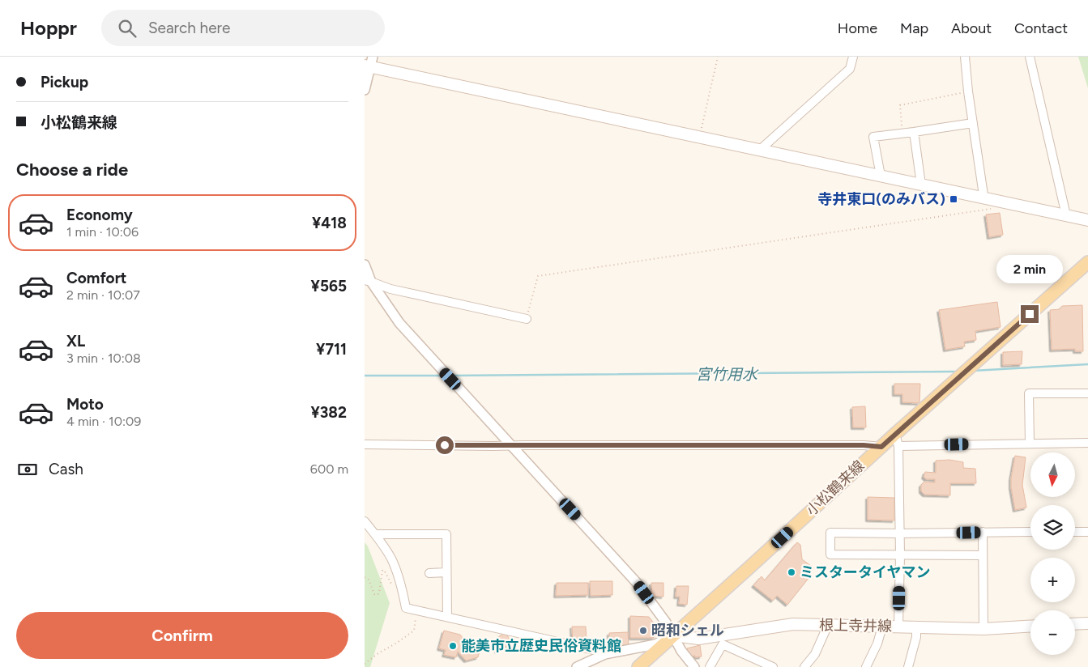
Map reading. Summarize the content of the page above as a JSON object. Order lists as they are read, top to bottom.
{
  "streets": {
    "main road": ["小松鶴来線", "根上寺井線"]
  },
  "crossings": [
    ["小松鶴来線", "根上寺井線"]
  ],
  "water": ["宮竹用水"],
  "places": {
    "transit": ["寺井東口(のみバス)"],
    "other": ["ミスタータイヤマン", "昭和シェル", "能美市立歴史民俗資料館"]
  },
  "north": "bottom",
  "page": {
    "header": "Hoppr",
    "search": "Search here",
    "nav": [
      "Home",
      "Map",
      "About",
      "Contact"
    ],
    "banner": ["Pickup", "小松鶴来線"],
    "heading": "Choose a ride",
    "list": [
      {
        "name": "Economy",
        "note": "1 min · 10:06",
        "value": "¥418"
      },
      {
        "name": "Comfort",
        "note": "2 min · 10:07",
        "value": "¥565"
      },
      {
        "name": "XL",
        "note": "3 min · 10:08",
        "value": "¥711"
      },
      {
        "name": "Moto",
        "note": "4 min · 10:09",
        "value": "¥382"
      }
    ],
    "bubble": "2 min",
    "pay": ["Cash", "600 m"],
    "map_buttons": ["+", "−"],
    "buttons": "Confirm"
  }
}
